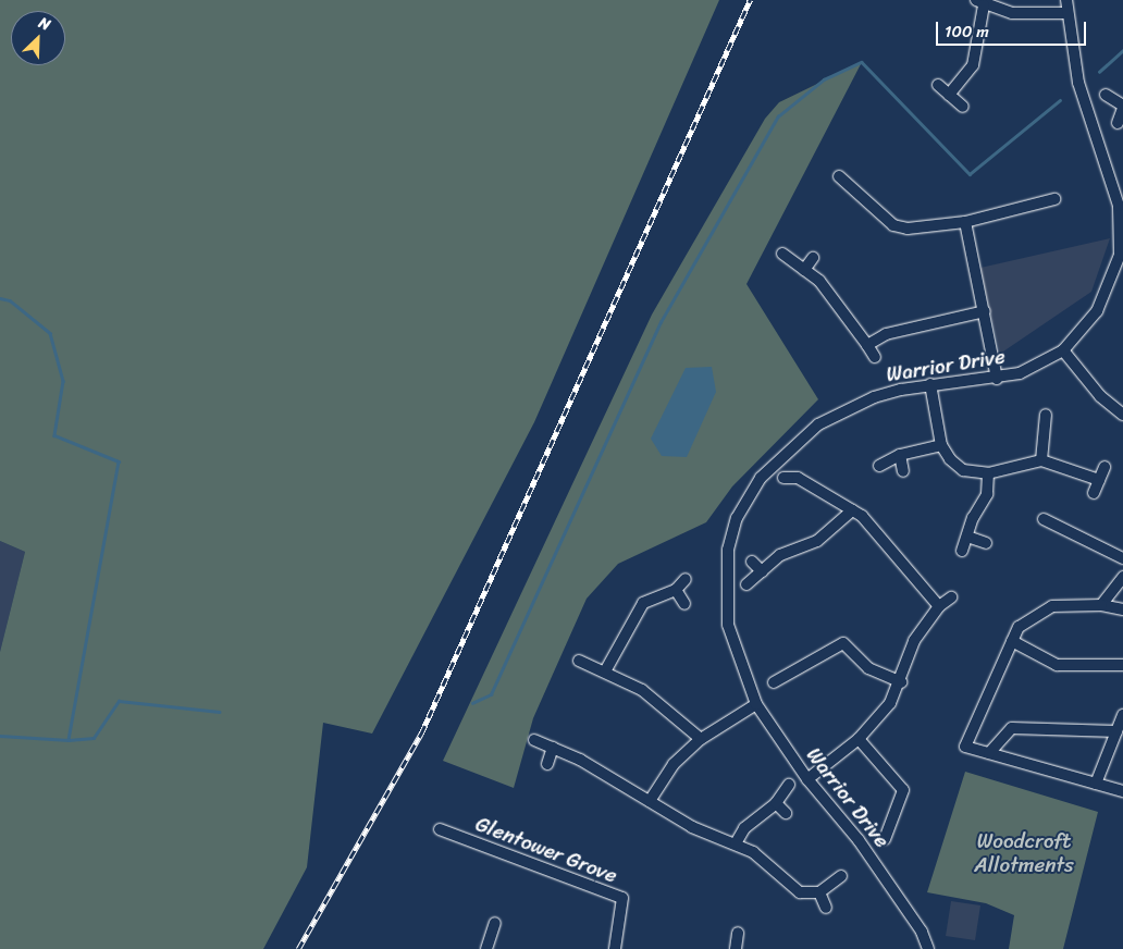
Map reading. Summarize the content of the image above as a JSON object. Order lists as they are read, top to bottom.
{
  "streets": {
    "street": ["Warrior Drive", "Glentower Grove"]
  },
  "parks": ["Woodcroft Allotments"],
  "scale_bar": "100 m",
  "north": "top right"
}
